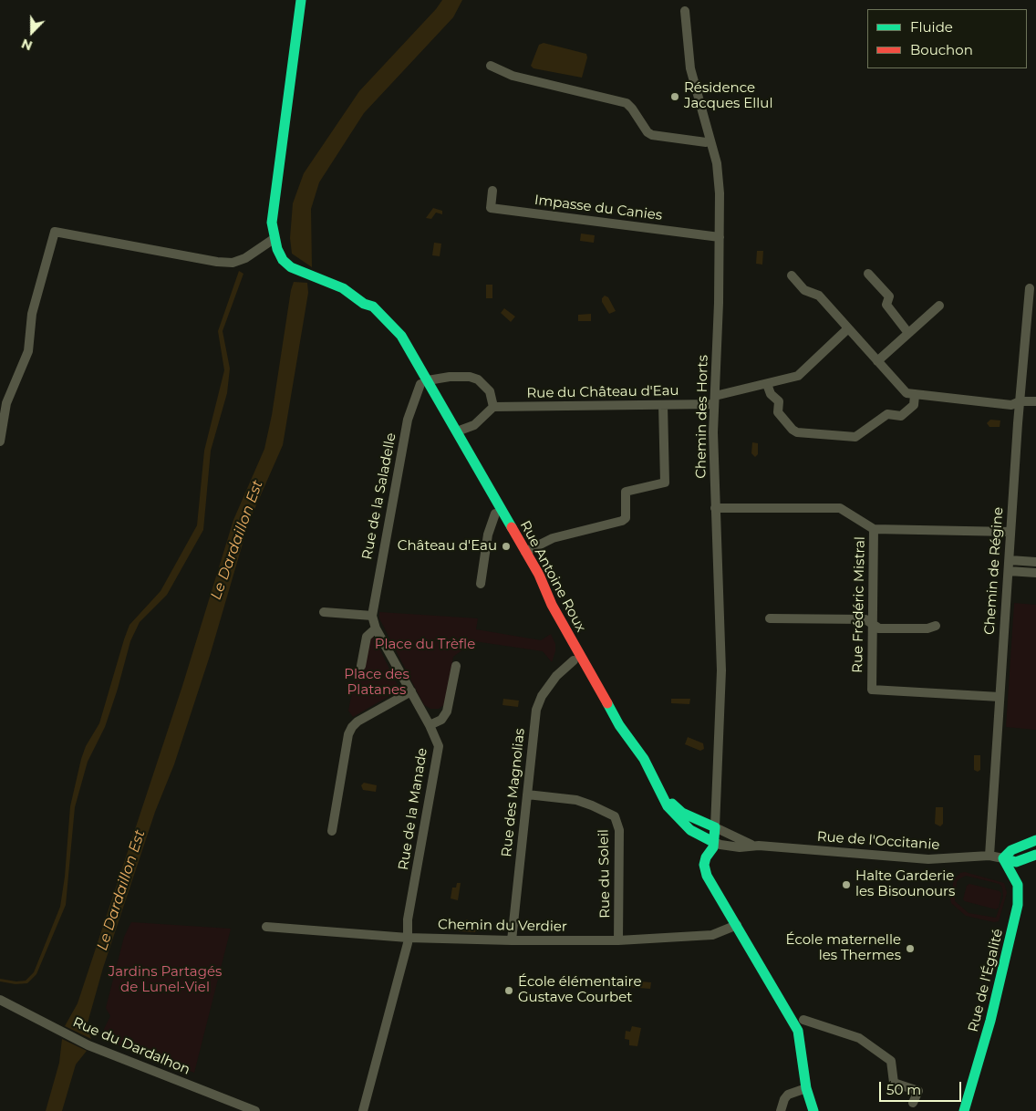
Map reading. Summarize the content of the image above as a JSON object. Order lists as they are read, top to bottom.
{
  "streets": {
    "street": [
      "Impasse du Canies",
      "Rue du Château d'Eau",
      "Chemin des Horts",
      "Rue de la Saladelle",
      "Chemin de Régine",
      "Rue Antoine Roux",
      "Rue Frédéric Mistral",
      "Rue des Magnolias",
      "Rue de la Manade",
      "Rue de l'Occitanie",
      "Rue du Soleil",
      "Chemin du Verdier",
      "Rue de l'Égalité",
      "Rue du Dardalhon"
    ]
  },
  "crossings": [
    ["Impasse du Canies", "Chemin des Horts"],
    ["Rue du Château d'Eau", "Chemin des Horts"],
    ["Chemin des Horts", "Rue Antoine Roux"],
    ["Chemin des Horts", "Rue de l'Occitanie"],
    ["Rue de la Saladelle", "Rue Antoine Roux"],
    ["Chemin de Régine", "Rue Frédéric Mistral"],
    ["Chemin de Régine", "Rue de l'Occitanie"],
    ["Rue Antoine Roux", "Rue des Magnolias"],
    ["Rue Antoine Roux", "Rue de l'Occitanie"],
    ["Rue des Magnolias", "Rue du Soleil"],
    ["Rue des Magnolias", "Chemin du Verdier"],
    ["Rue de la Manade", "Chemin du Verdier"],
    ["Rue de l'Occitanie", "Rue de l'Égalité"],
    ["Rue du Soleil", "Chemin du Verdier"]
  ],
  "water": ["Le Dardaillon Est"],
  "parks": ["Place du Trèfle", "Place des Platanes", "Jardins Partagés de Lunel-Viel"],
  "places": [
    "Résidence Jacques Ellul",
    "Château d'Eau",
    "Halte Garderie les Bisounours",
    "École maternelle les Thermes",
    "École élémentaire Gustave Courbet"
  ],
  "legend": ["Fluide", "Bouchon"],
  "scale_bar": "50 m",
  "north": "bottom"
}
